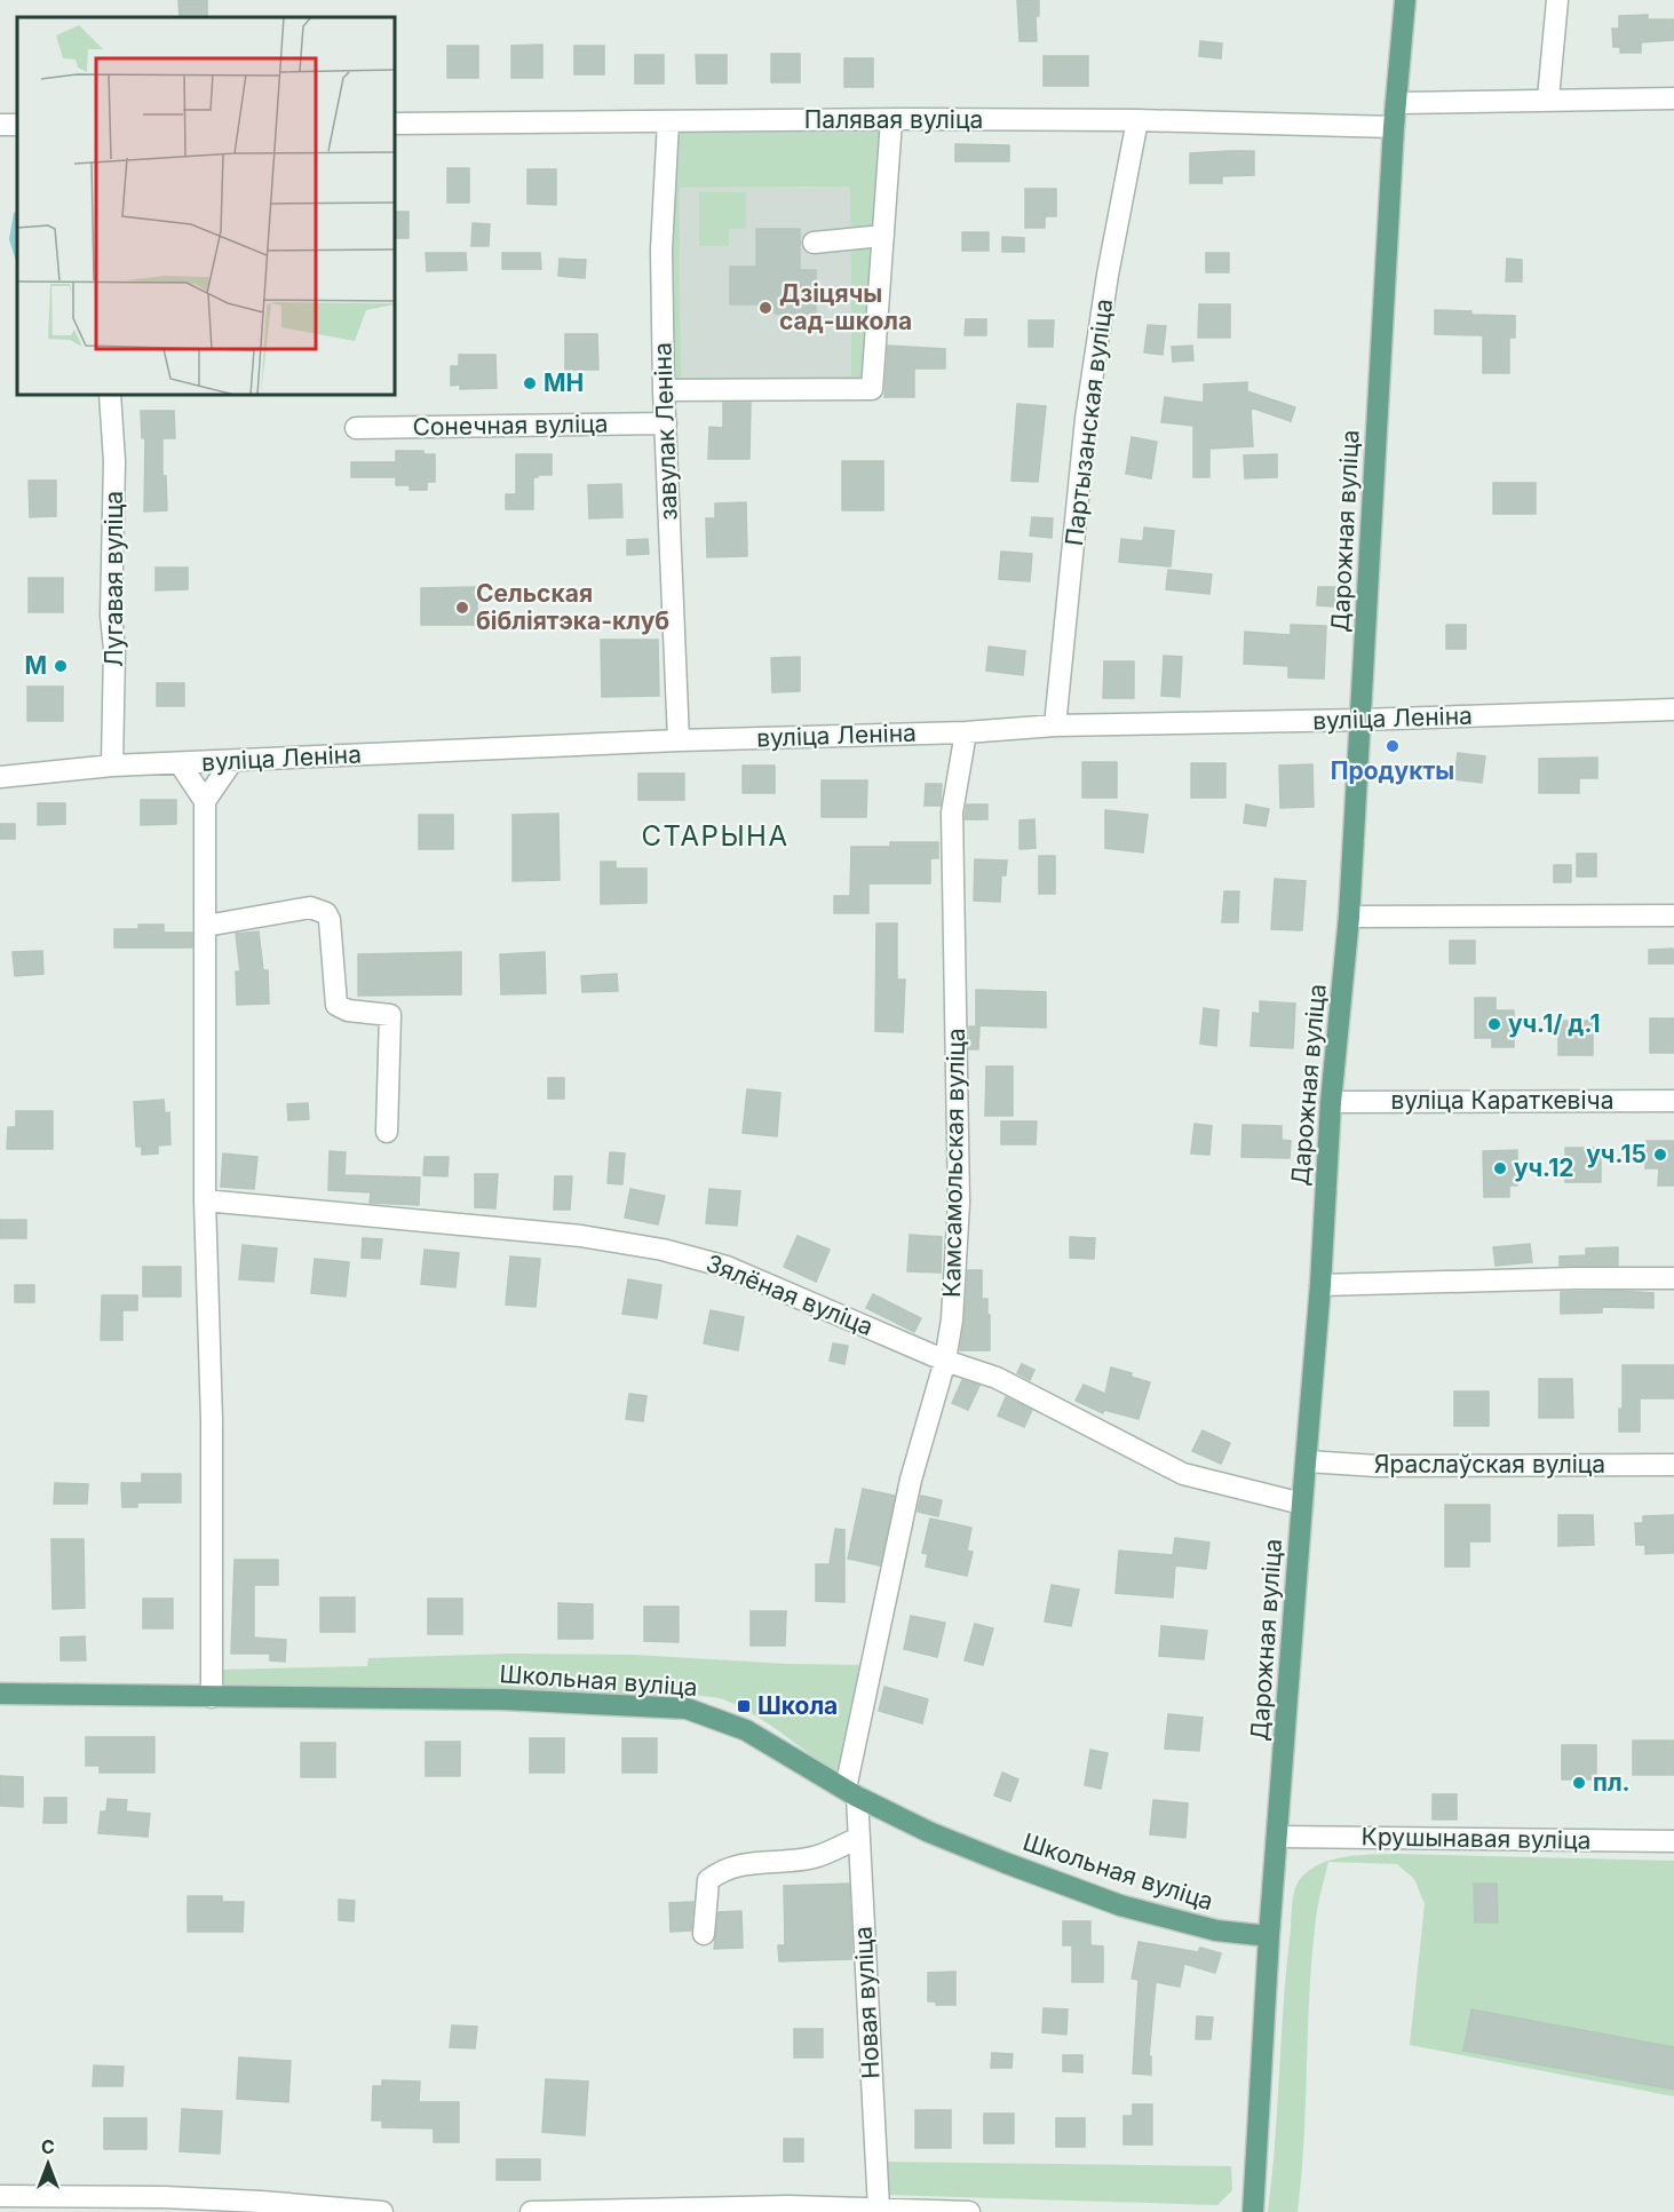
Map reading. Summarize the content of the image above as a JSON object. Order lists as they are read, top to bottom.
{
  "streets": {
    "main road": ["Дарожная вуліца", "Школьная вуліца"],
    "street": [
      "Палявая вуліца",
      "Партызанская вуліца",
      "Сонечная вуліца",
      "завулак Леніна",
      "Лугавая вуліца",
      "вуліца Леніна",
      "вуліца Караткевіча",
      "Камсамольская вуліца",
      "Зялёная вуліца",
      "Яраслаўская вуліца",
      "Крушынавая вуліца",
      "Новая вуліца"
    ]
  },
  "crossings": [
    ["Палявая вуліца", "Партызанская вуліца"],
    ["Палявая вуліца", "завулак Леніна"],
    ["Палявая вуліца", "Дарожная вуліца"],
    ["Партызанская вуліца", "вуліца Леніна"],
    ["Сонечная вуліца", "завулак Леніна"],
    ["завулак Леніна", "вуліца Леніна"],
    ["Дарожная вуліца", "вуліца Леніна"],
    ["Дарожная вуліца", "вуліца Караткевіча"],
    ["Дарожная вуліца", "Зялёная вуліца"],
    ["Дарожная вуліца", "Яраслаўская вуліца"],
    ["Дарожная вуліца", "Школьная вуліца"],
    ["Дарожная вуліца", "Крушынавая вуліца"],
    ["Лугавая вуліца", "вуліца Леніна"],
    ["вуліца Леніна", "Камсамольская вуліца"],
    ["Камсамольская вуліца", "Зялёная вуліца"],
    ["Камсамольская вуліца", "Школьная вуліца"],
    ["Камсамольская вуліца", "Новая вуліца"],
    ["Школьная вуліца", "Новая вуліца"]
  ],
  "districts": ["СТАРЫНА"],
  "places": {
    "other": [
      "Дзіцячы сад-школа",
      "МН",
      "Сельская бібліятэка-клуб",
      "M",
      "Продукты",
      "уч.1/ д.1",
      "уч.15",
      "уч.12",
      "пл."
    ],
    "transit": ["Школа"]
  },
  "north": "top"
}
